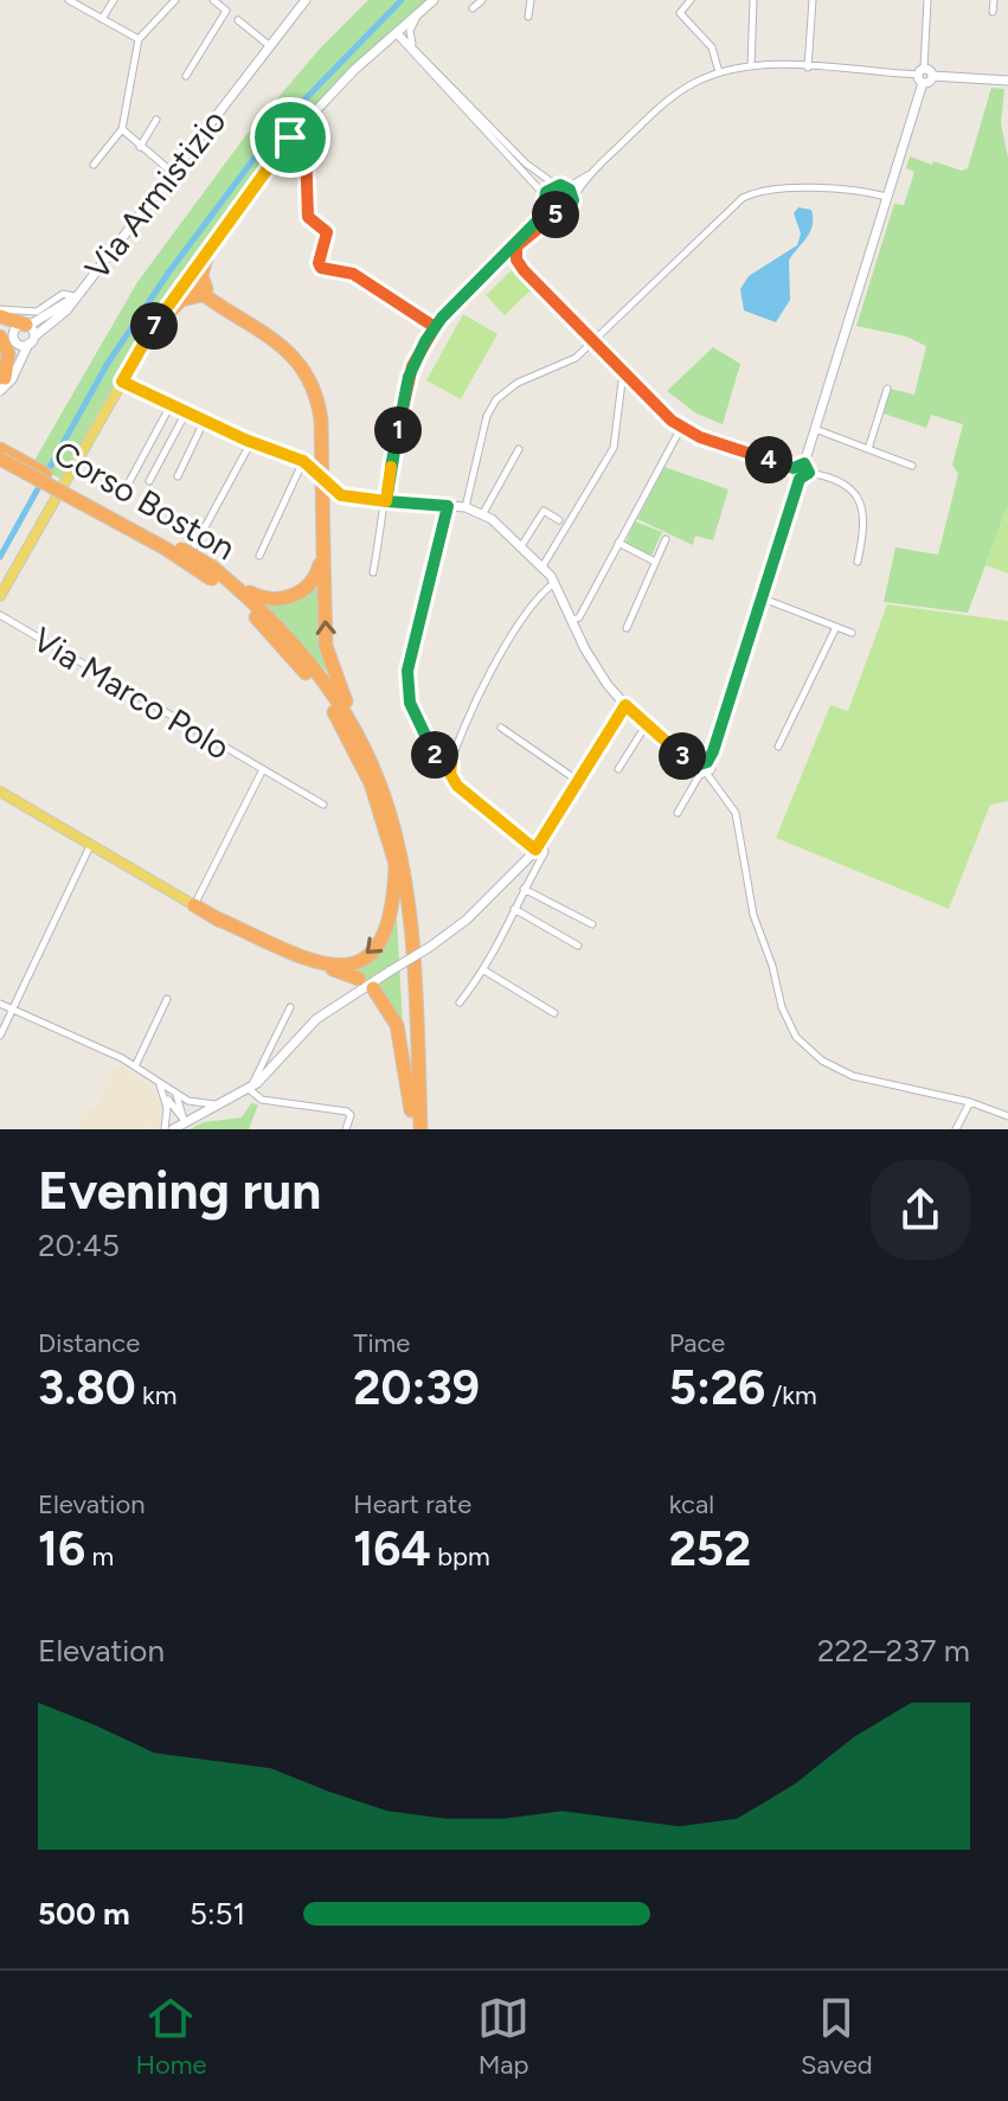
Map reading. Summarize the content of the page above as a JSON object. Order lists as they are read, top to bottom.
{
  "streets": {
    "highway": ["Corso Boston"],
    "street": ["Via Armistizio", "Via Marco Polo"]
  },
  "page": {
    "pins": [
      "5",
      "7",
      "1",
      "4",
      "2",
      "3"
    ],
    "heading": ["Evening run", "20:45"],
    "stats": [
      ["Distance", "3.80 km"],
      ["Time", "20:39"],
      ["Pace", "5:26 /km"],
      ["Elevation", "16 m"],
      ["Heart rate", "164 bpm"],
      ["kcal", "252"]
    ],
    "chart": ["Elevation", "222–237 m"],
    "list": [
      {
        "name": "500 m",
        "note": "5:51"
      }
    ],
    "tabs": ["Home", "Map", "Saved"]
  }
}
